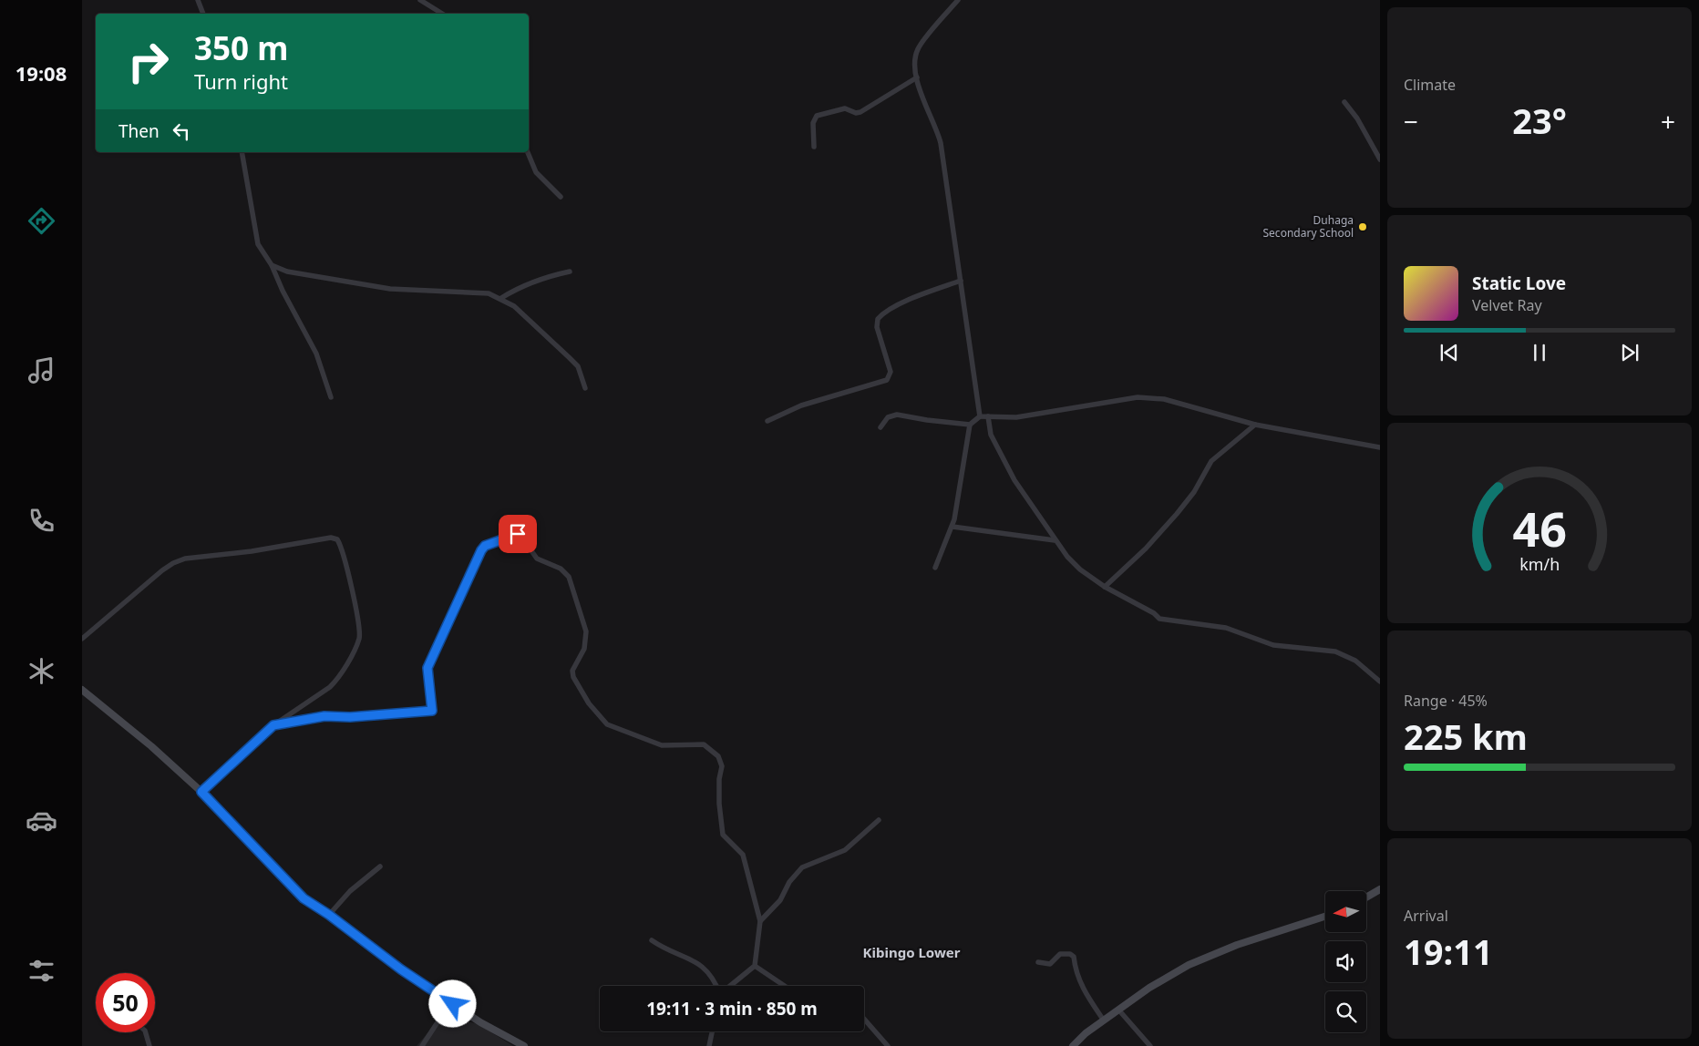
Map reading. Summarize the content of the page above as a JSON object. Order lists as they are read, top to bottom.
{
  "districts": ["Kibingo Lower"],
  "places": ["Duhaga Secondary School"],
  "north": "left",
  "page": {
    "tabs": "19:08",
    "tile": [
      "Climate",
      ["Range · 45%", "225 km"],
      ["Arrival", "19:11"]
    ],
    "turn": ["350 m", "Turn right"],
    "heat": ["−", "23°", "+"],
    "then": "Then",
    "song": ["Static Love", "Velvet Ray"],
    "limit": "50",
    "trip": "19:11 · 3 min · 850 m",
    "gauge": ["46", "km/h"]
  }
}
